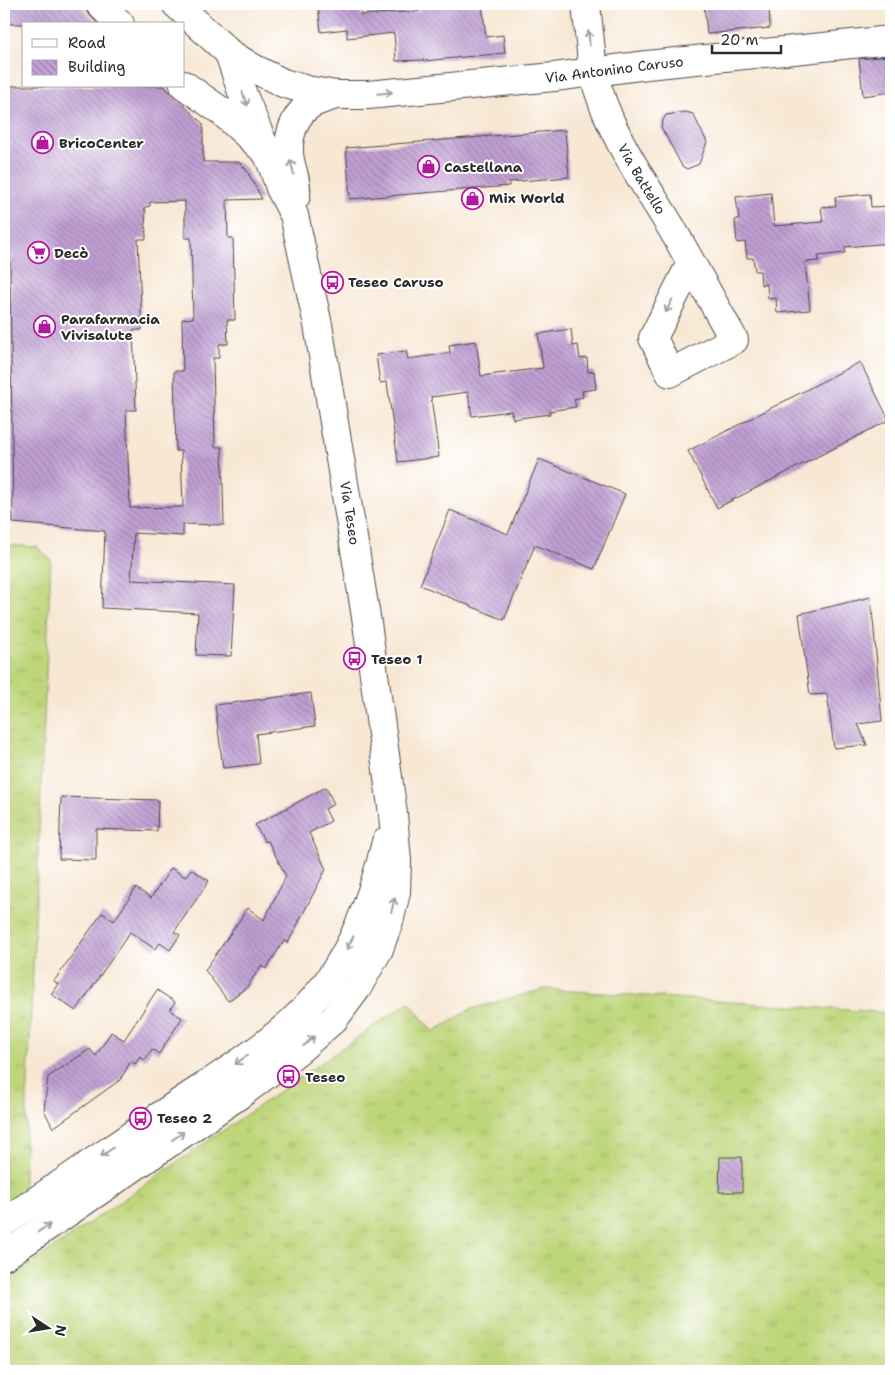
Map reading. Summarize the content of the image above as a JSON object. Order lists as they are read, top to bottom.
{
  "streets": {
    "main road": ["Via Antonino Caruso", "Via Battello", "Via Teseo"]
  },
  "crossings": [
    ["Via Antonino Caruso", "Via Battello"]
  ],
  "one_way": ["Via Antonino Caruso"],
  "places": {
    "shop": [
      "BricoCenter",
      "Castellana",
      "Mix World",
      "Parafarmacia Vivisalute"
    ],
    "supermarket": ["Decò"],
    "bus stop": [
      "Teseo Caruso",
      "Teseo 1",
      "Teseo",
      "Teseo 2"
    ]
  },
  "legend": ["Road", "Building"],
  "scale_bar": "20 m",
  "north": "right"
}
